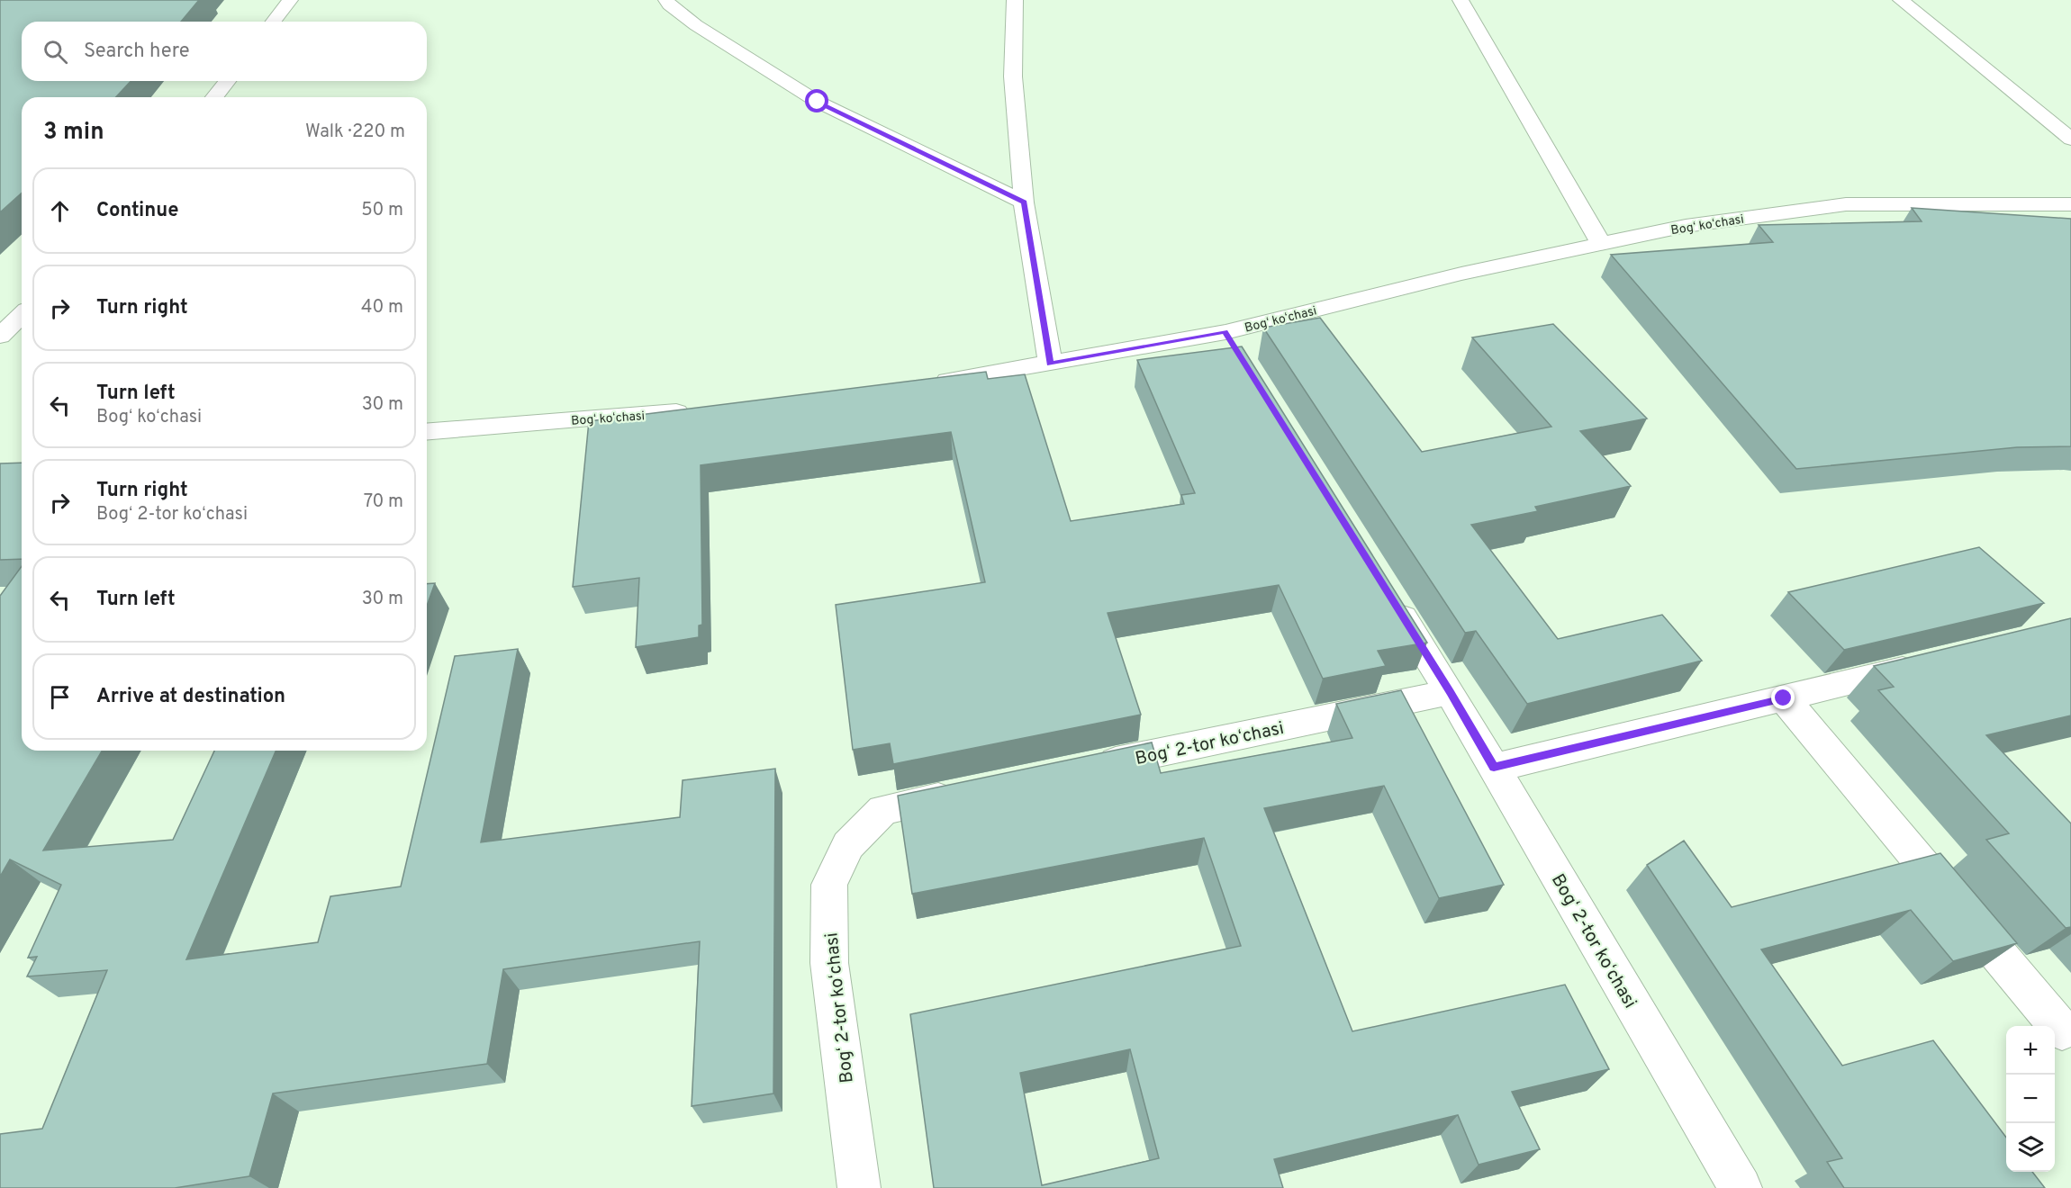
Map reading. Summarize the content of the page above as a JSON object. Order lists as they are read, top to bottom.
{
  "streets": {
    "street": ["Bogʻ koʻchasi", "Bogʻ 2-tor koʻchasi"]
  },
  "page": {
    "search": "Search here",
    "heading": ["3 min", "Walk · 220 m"],
    "list": [
      ["Continue", "50 m"],
      ["Turn right", "40 m"],
      ["Turn left", "Bogʻ koʻchasi", "30 m"],
      ["Turn right", "Bogʻ 2-tor koʻchasi", "70 m"],
      ["Turn left", "30 m"],
      "Arrive at destination"
    ],
    "map_buttons": ["+", "−"]
  }
}
